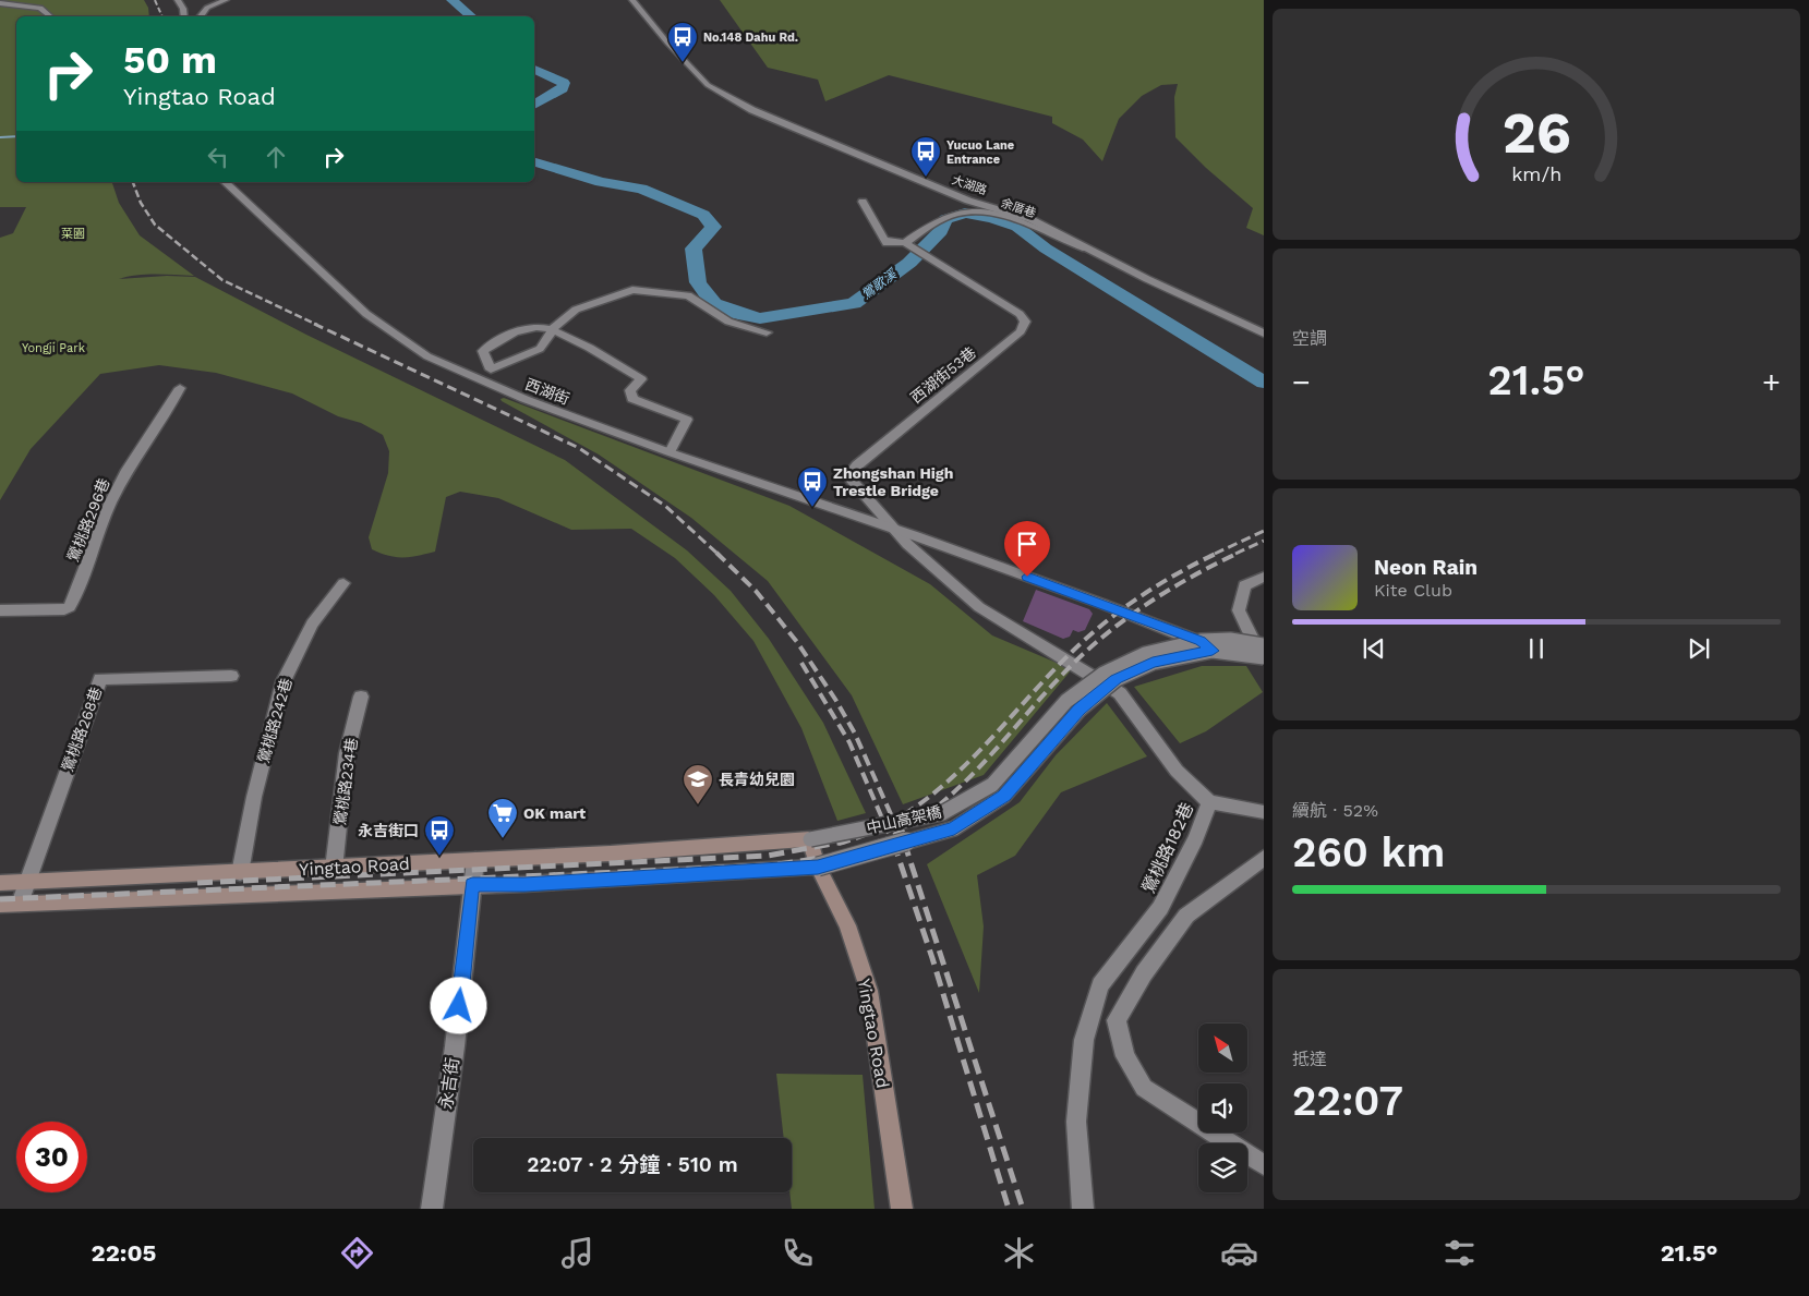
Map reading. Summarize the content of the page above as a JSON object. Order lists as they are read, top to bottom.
{
  "streets": {
    "main road": ["Yingtao Road"],
    "street": [
      "大湖路",
      "余厝巷",
      "西湖街53巷",
      "西湖街",
      "鶯桃路296巷",
      "鶯桃路242巷",
      "鶯桃路268巷",
      "鶯桃路234巷",
      "中山高架橋",
      "鶯桃路182巷",
      "永吉街"
    ]
  },
  "crossings": [
    ["大湖路", "余厝巷"],
    ["余厝巷", "西湖街53巷"],
    ["西湖街53巷", "西湖街"],
    ["西湖街53巷", "鶯桃路182巷"],
    ["西湖街", "中山高架橋"],
    ["西湖街", "鶯桃路182巷"],
    ["鶯桃路242巷", "Yingtao Road"],
    ["鶯桃路268巷", "Yingtao Road"],
    ["鶯桃路234巷", "Yingtao Road"],
    ["中山高架橋", "Yingtao Road"],
    ["Yingtao Road", "永吉街"]
  ],
  "water": ["鶯歌溪"],
  "parks": ["菜園", "Yongji Park"],
  "places": {
    "bus stop": [
      "No.148 Dahu Rd.",
      "Yucuo Lane Entrance",
      "Zhongshan High Trestle Bridge",
      "永吉街口"
    ],
    "school or university": ["長青幼兒園"],
    "supermarket": ["OK mart"]
  },
  "north": "top left",
  "page": {
    "turn": ["50 m", "Yingtao Road"],
    "tile": [
      "空調",
      ["續航 · 52%", "260 km"],
      ["抵達", "22:07"]
    ],
    "heat": ["−", "21.5°", "+"],
    "song": ["Neon Rain", "Kite Club"],
    "limit": "30",
    "trip": "22:07 · 2 分鐘 · 510 m",
    "tabs": ["22:05", "21.5°"],
    "gauge": ["26", "km/h"]
  }
}
